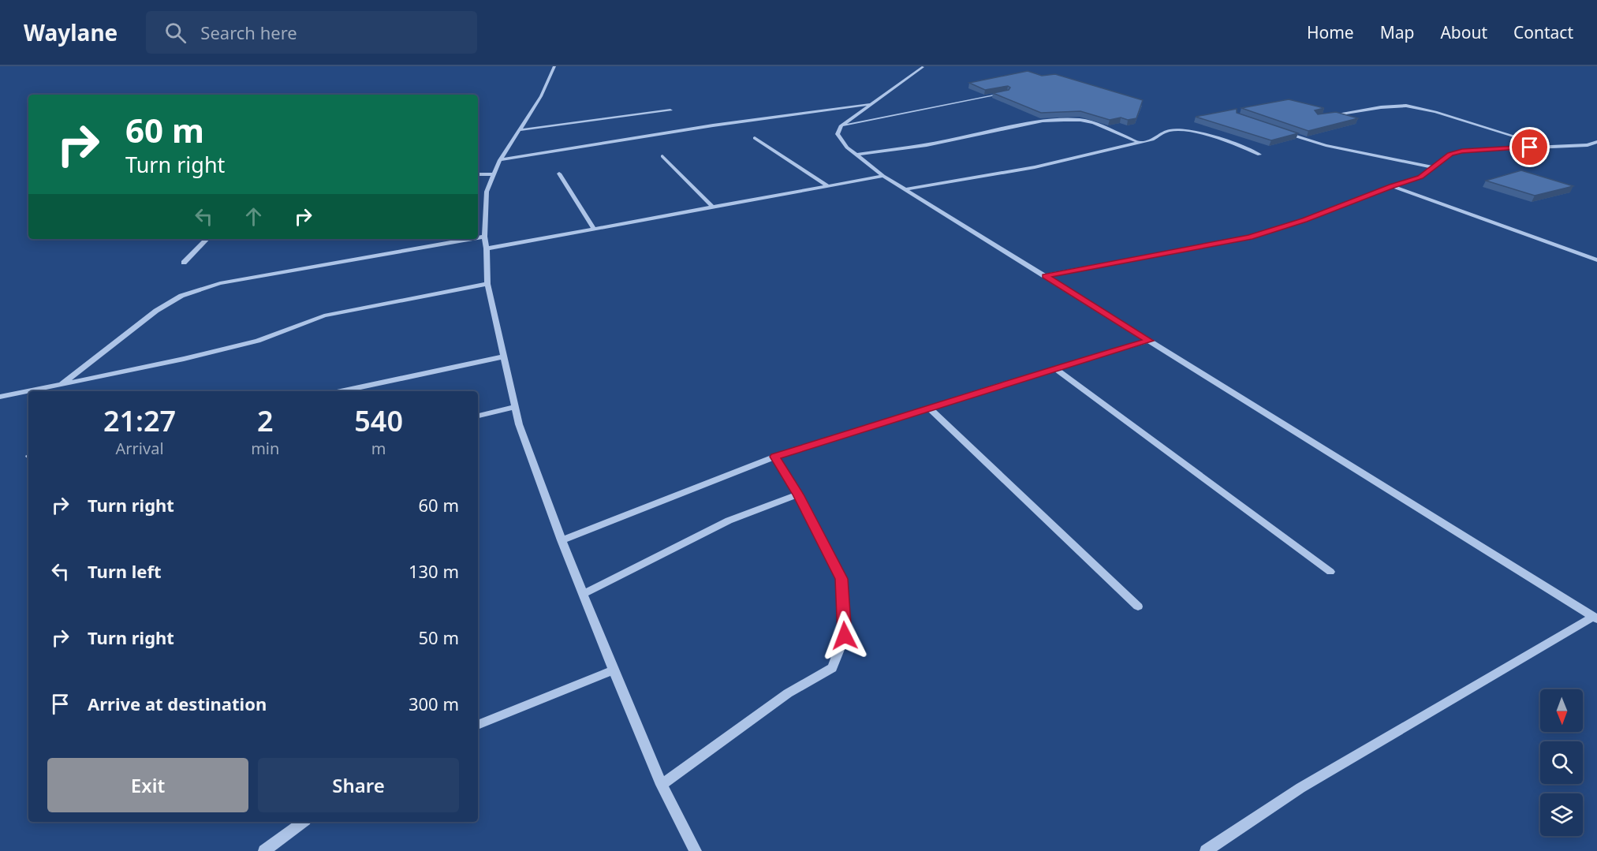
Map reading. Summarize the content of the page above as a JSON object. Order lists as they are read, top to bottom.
{
  "north": "bottom",
  "page": {
    "header": "Waylane",
    "search": "Search here",
    "nav": [
      "Home",
      "Map",
      "About",
      "Contact"
    ],
    "turn": ["60 m", "Turn right"],
    "eta": [
      "21:27",
      "Arrival",
      "2",
      "min",
      "540",
      "m"
    ],
    "list": [
      {
        "name": "Turn right",
        "value": "60 m"
      },
      {
        "name": "Turn left",
        "value": "130 m"
      },
      {
        "name": "Turn right",
        "value": "50 m"
      },
      {
        "name": "Arrive at destination",
        "value": "300 m"
      }
    ],
    "buttons": ["Exit", "Share"]
  }
}
